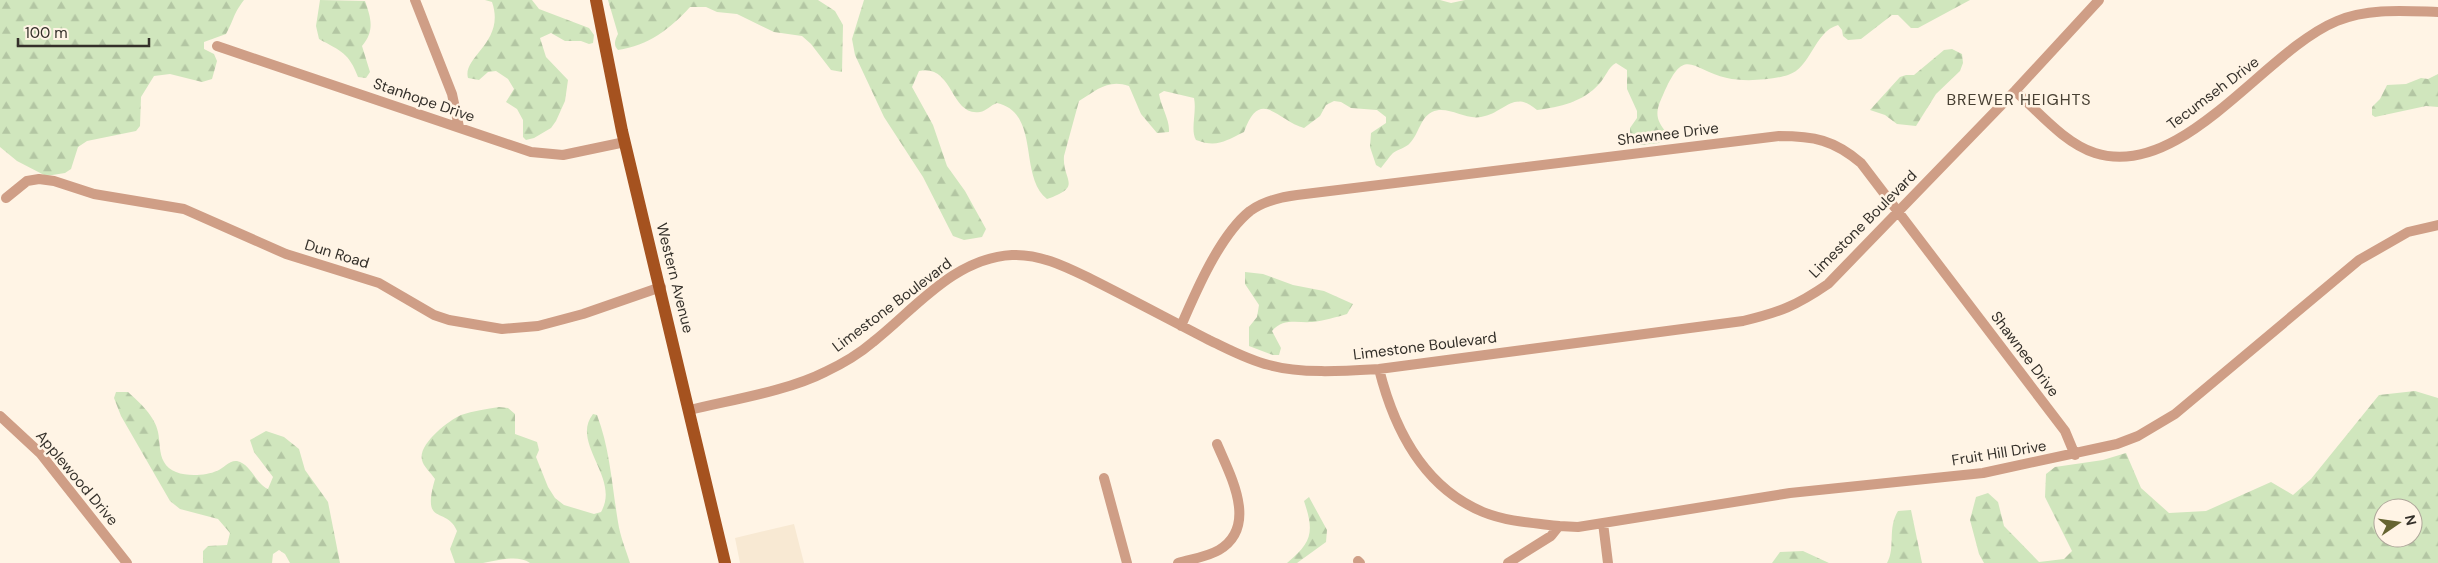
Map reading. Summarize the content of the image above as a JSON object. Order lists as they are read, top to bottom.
{
  "streets": {
    "main road": ["Western Avenue"],
    "street": [
      "Tecumseh Drive",
      "Stanhope Drive",
      "Shawnee Drive",
      "Limestone Boulevard",
      "Dun Road",
      "Fruit Hill Drive",
      "Applewood Drive"
    ]
  },
  "crossings": [
    ["Tecumseh Drive", "Limestone Boulevard"],
    ["Stanhope Drive", "Western Avenue"],
    ["Shawnee Drive", "Limestone Boulevard"],
    ["Shawnee Drive", "Fruit Hill Drive"],
    ["Limestone Boulevard", "Western Avenue"],
    ["Limestone Boulevard", "Fruit Hill Drive"],
    ["Dun Road", "Western Avenue"]
  ],
  "districts": ["BREWER HEIGHTS"],
  "scale_bar": "100 m",
  "north": "right"
}
